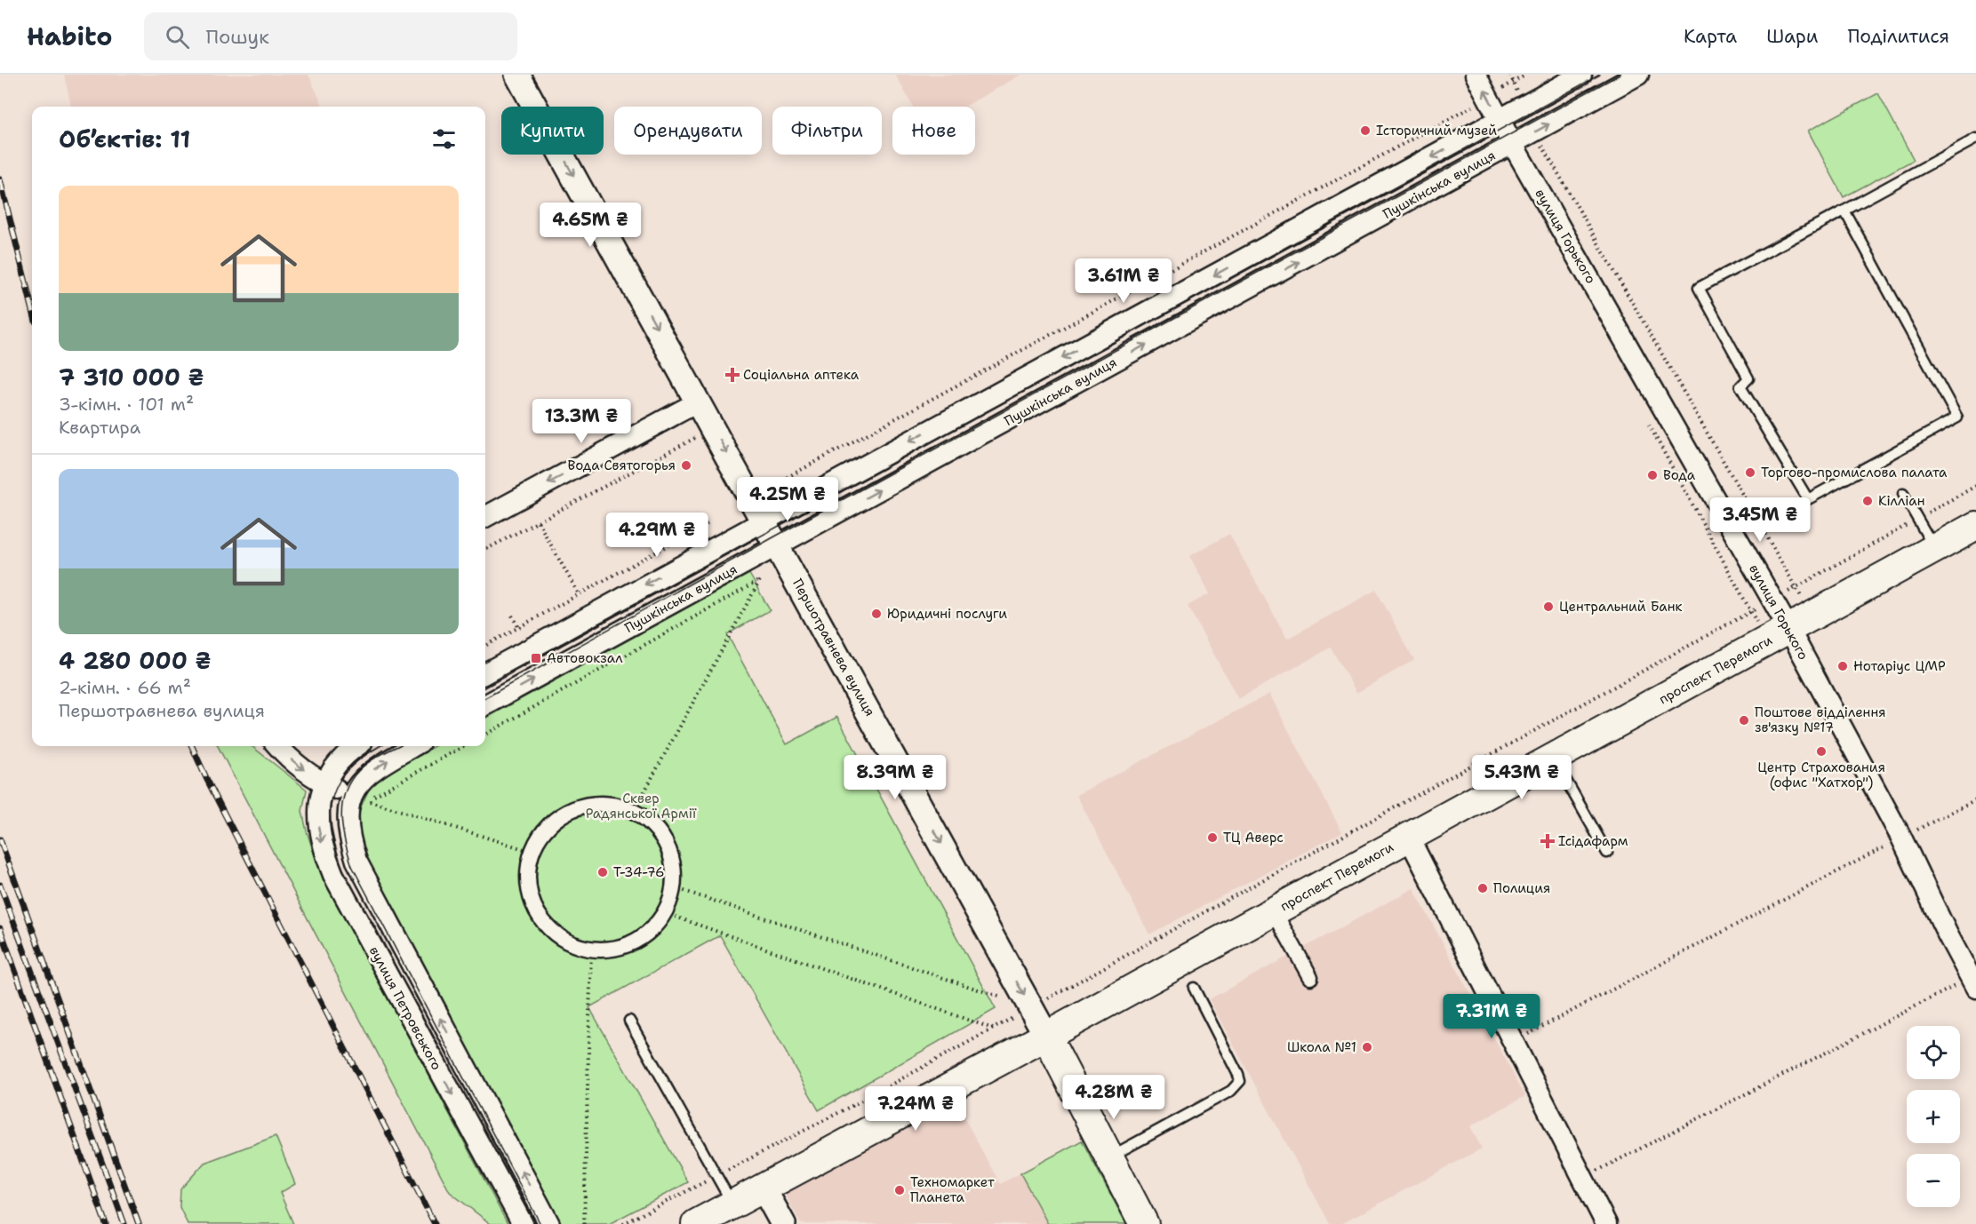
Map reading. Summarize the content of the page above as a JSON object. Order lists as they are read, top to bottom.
{
  "streets": {
    "main road": ["Першотравнева вулиця", "проспект Перемоги"],
    "street": ["Пушкінська вулиця", "вулиця Горького", "вулиця Петровського"]
  },
  "crossings": [
    ["Пушкінська вулиця", "вулиця Горького"],
    ["Пушкінська вулиця", "Першотравнева вулиця"],
    ["вулиця Горького", "проспект Перемоги"],
    ["Першотравнева вулиця", "проспект Перемоги"]
  ],
  "one_way": ["Першотравнева вулиця"],
  "parks": ["Сквер Радянської Армії"],
  "places": {
    "other": [
      "Історичний музей",
      "Вода Святогорья",
      "Торгово-промислова палата",
      "Вода",
      "Кілліан",
      "Центральний Банк",
      "Юридичні послуги",
      "Нотаріус ЦМР",
      "Поштове відділення зв'язку №17",
      "Центр Страхования (офис \"Хатхор\")",
      "ТЦ Аверс",
      "Т-34-76",
      "Полиция",
      "Школа №1",
      "Техномаркет Планета"
    ],
    "health": ["Соціальна аптека", "Ісідафарм"],
    "transit": ["Автовокзал"]
  },
  "page": {
    "header": "Habito",
    "search": "Пошук",
    "nav": ["Карта", "Шари", "Поділитися"],
    "chip": [
      "Купити",
      "Орендувати",
      "Фільтри",
      "Нове"
    ],
    "heading": "Об’єктів: 11",
    "list": [
      {
        "name": "7 310 000 ₴",
        "note": "3-кімн. · 101 m² · Квартира"
      },
      {
        "name": "4 280 000 ₴",
        "note": "2-кімн. · 66 m² · Першотравнева вулиця"
      }
    ],
    "price": [
      "4.65M ₴",
      "3.61M ₴",
      "13.3M ₴",
      "4.25M ₴",
      "3.45M ₴",
      "4.29M ₴",
      "8.39M ₴",
      "5.43M ₴",
      "7.31M ₴",
      "4.28M ₴",
      "7.24M ₴"
    ],
    "map_buttons": ["+", "−"]
  }
}
